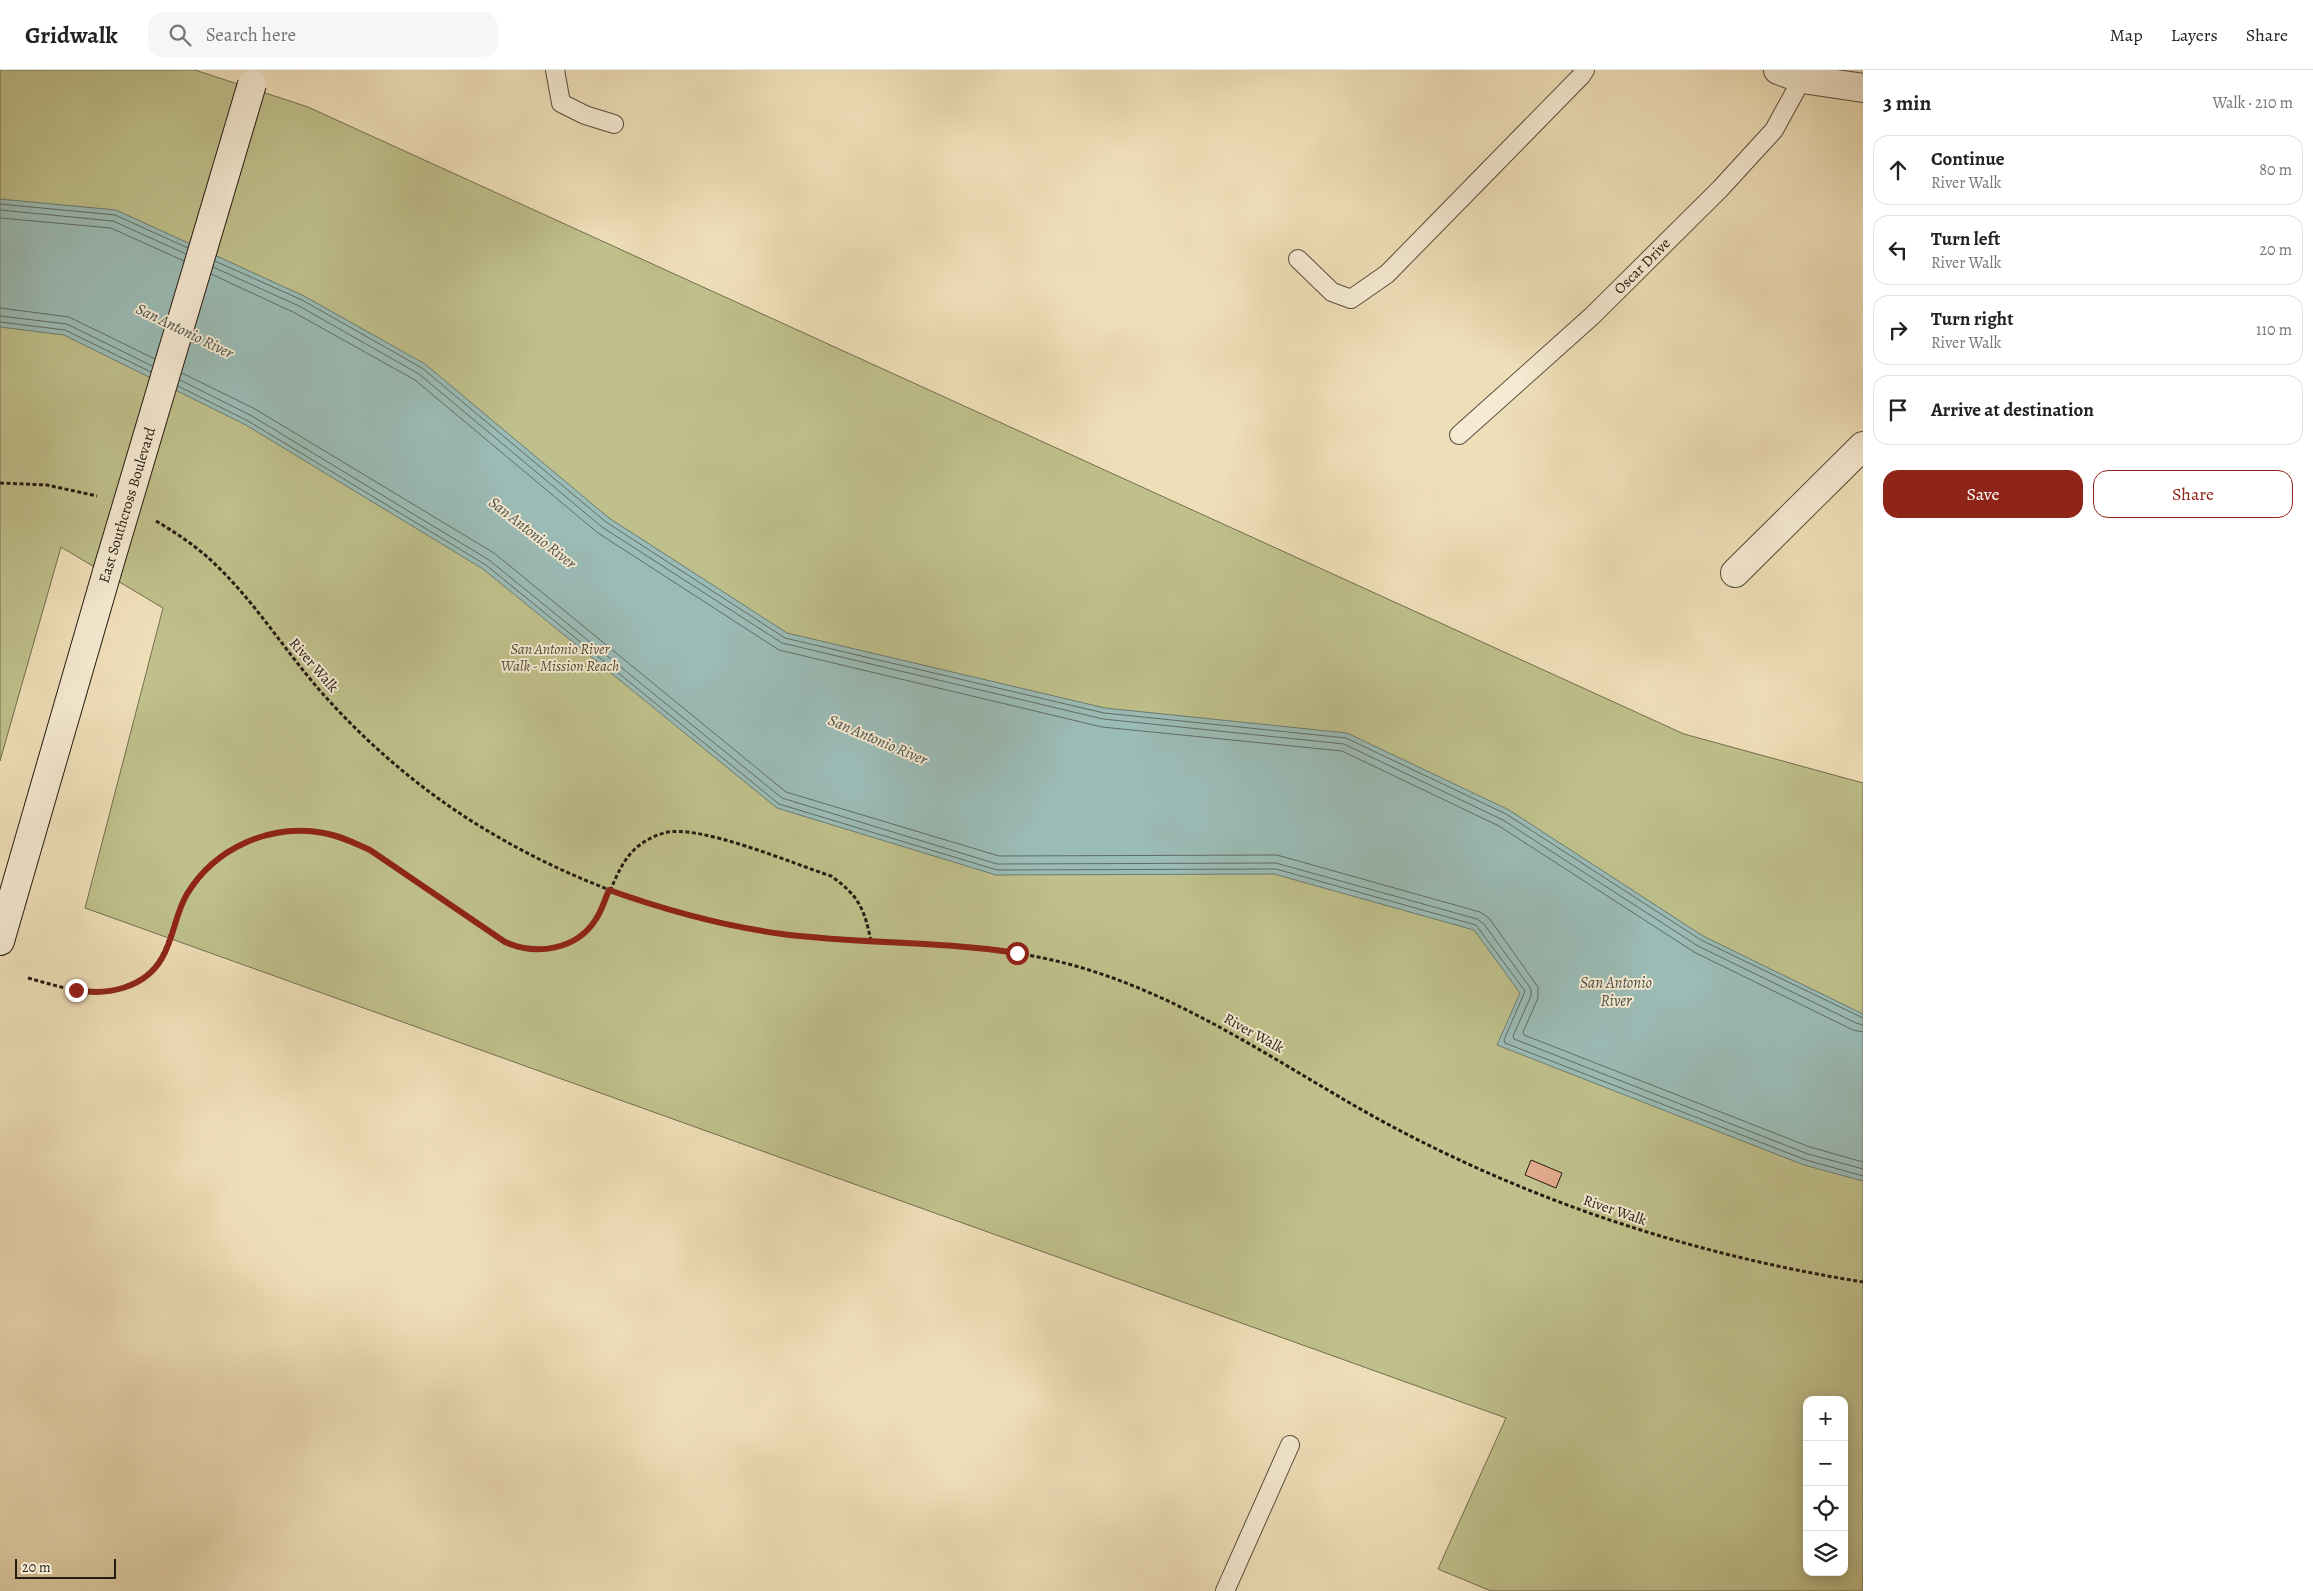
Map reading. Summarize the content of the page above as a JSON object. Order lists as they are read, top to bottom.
{
  "streets": {
    "main road": ["East Southcross Boulevard"],
    "lane": ["Oscar Drive"],
    "path": ["River Walk"]
  },
  "water": ["San Antonio River"],
  "parks": ["San Antonio River Walk - Mission Reach"],
  "scale_bar": "20 m",
  "page": {
    "header": "Gridwalk",
    "search": "Search here",
    "nav": ["Map", "Layers", "Share"],
    "heading": ["3 min", "Walk · 210 m"],
    "list": [
      ["Continue", "River Walk", "80 m"],
      ["Turn left", "River Walk", "20 m"],
      ["Turn right", "River Walk", "110 m"],
      "Arrive at destination"
    ],
    "buttons": ["Save", "Share"],
    "map_buttons": ["+", "−"],
    "scale": "20 m"
  }
}
